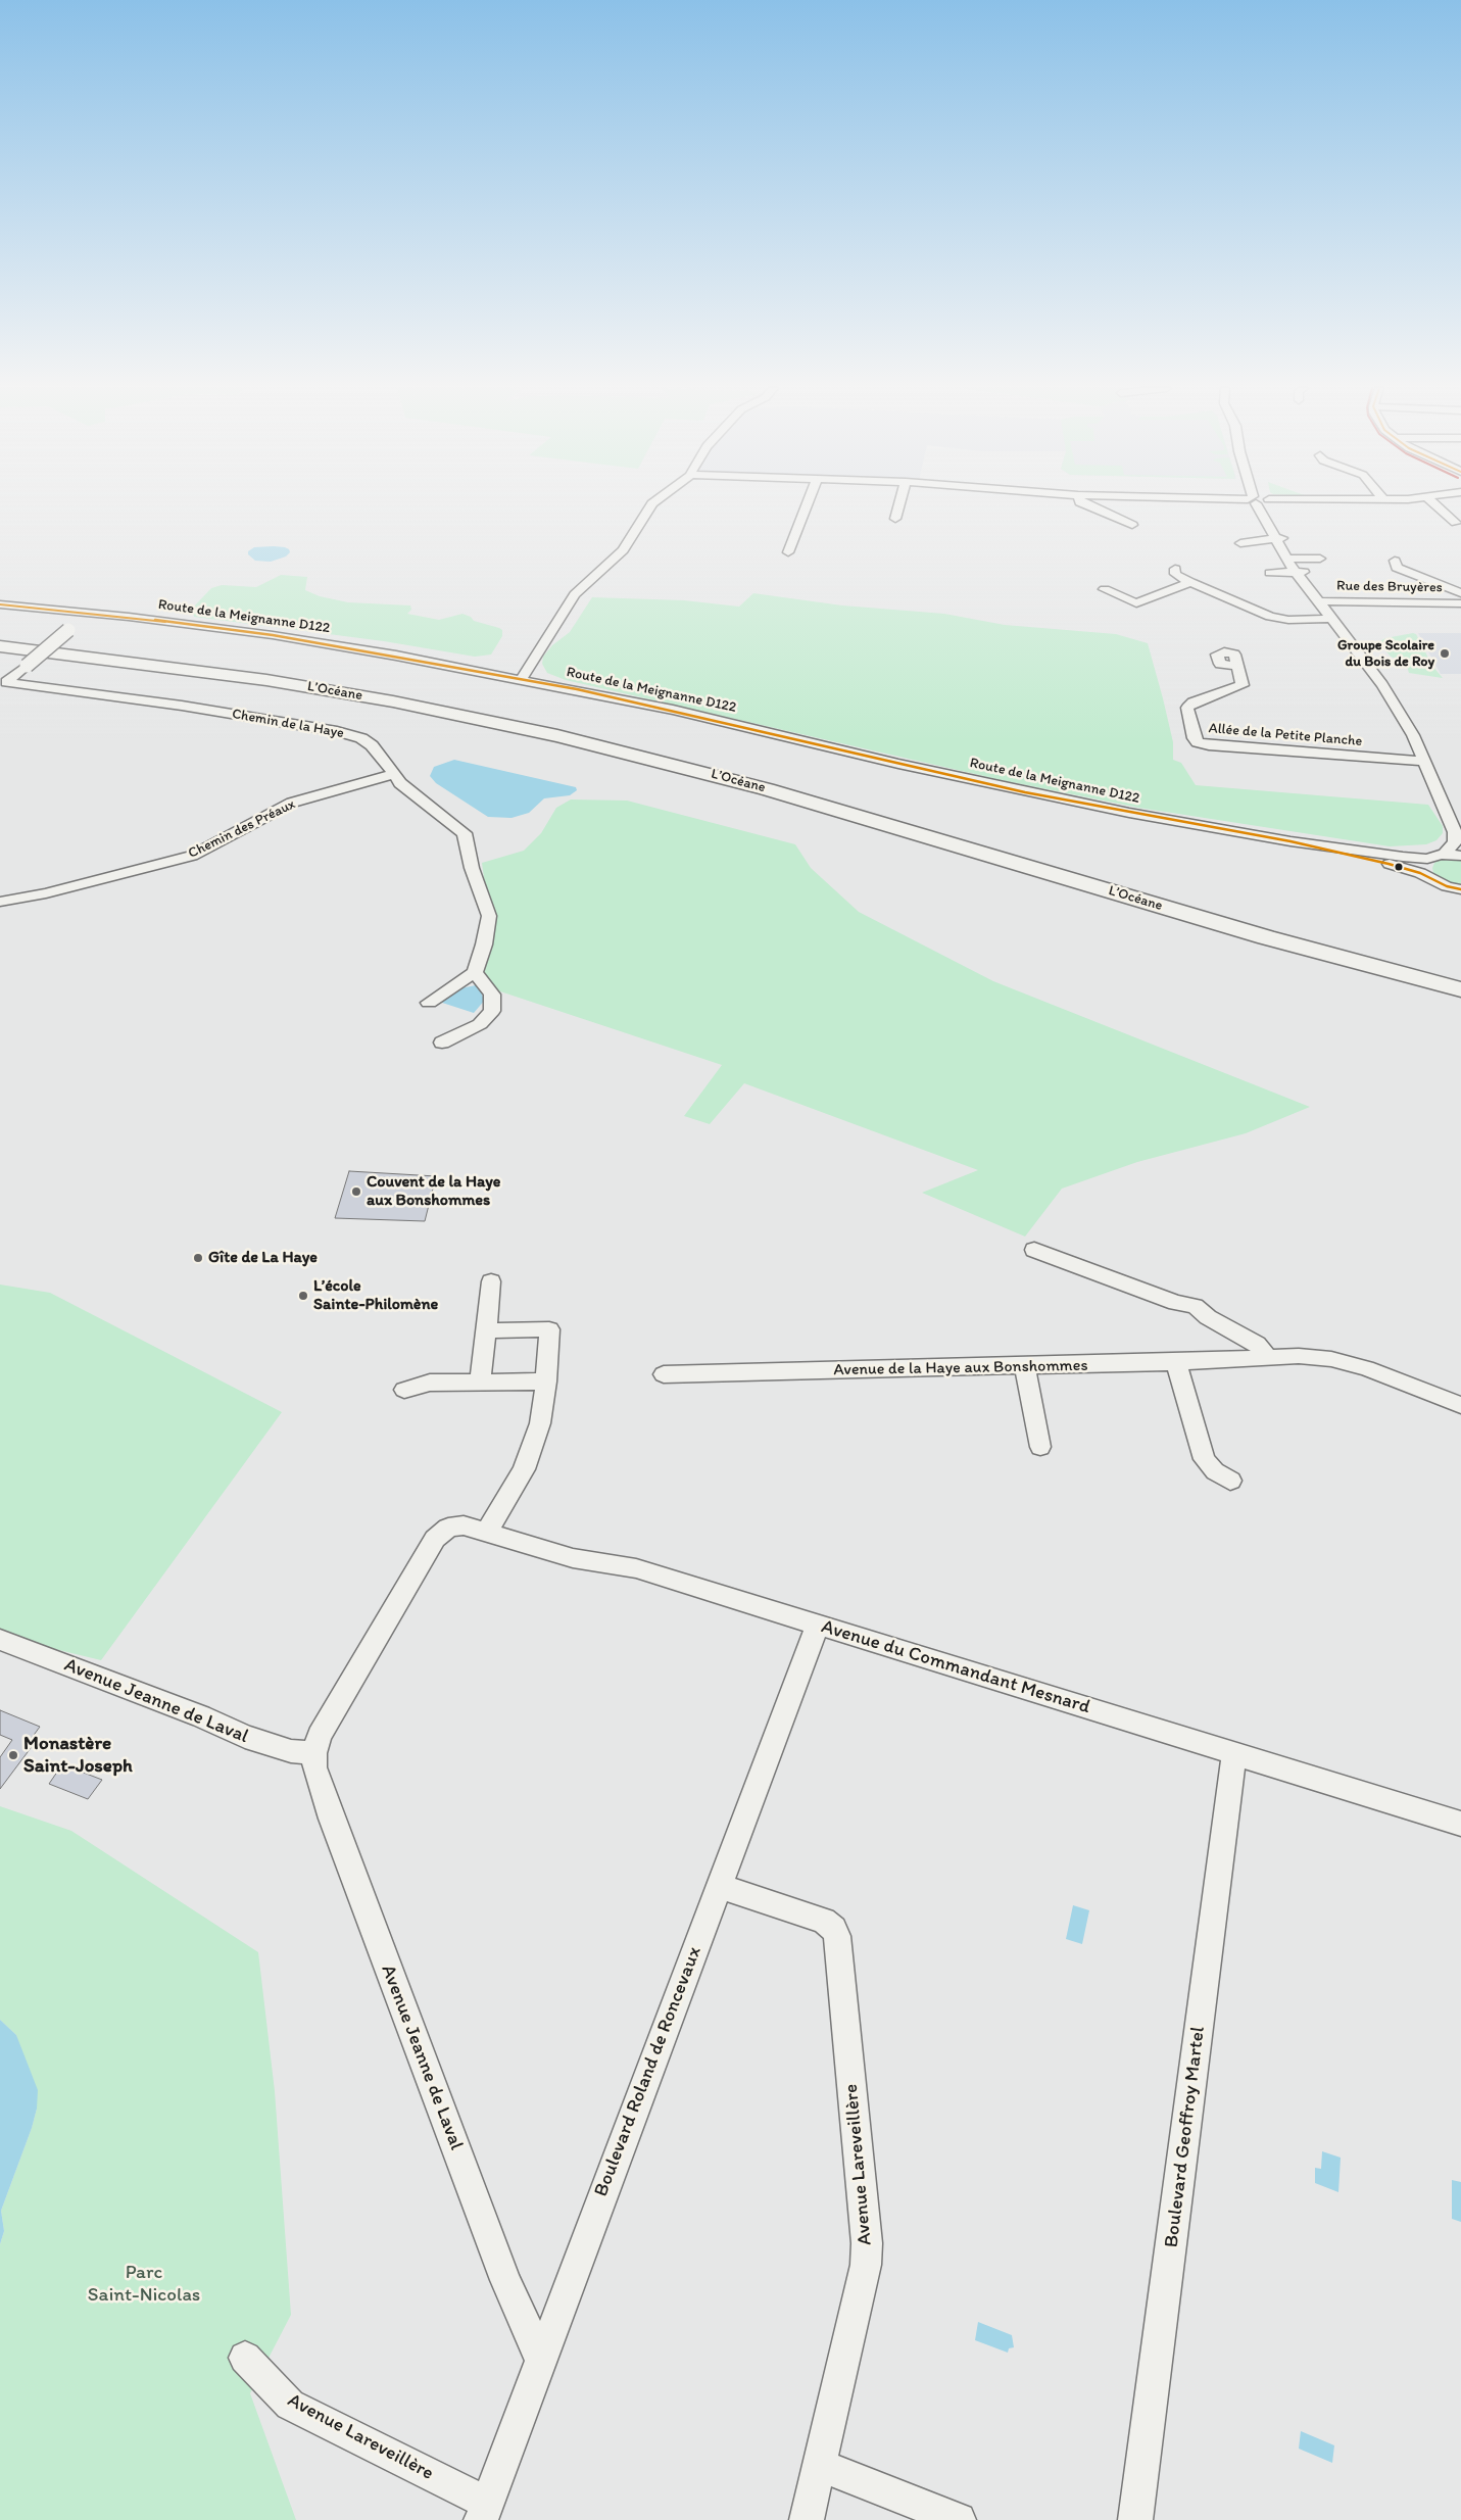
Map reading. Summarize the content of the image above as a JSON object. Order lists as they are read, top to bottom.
{
  "streets": {
    "highway": ["L’Océane"],
    "street": [
      "Rue des Bruyères",
      "Route de la Meignanne D122",
      "Chemin de la Haye",
      "Allée de la Petite Planche",
      "Chemin des Préaux",
      "Avenue de la Haye aux Bonshommes",
      "Avenue du Commandant Mesnard",
      "Avenue Jeanne de Laval",
      "Boulevard Roland de Roncevaux",
      "Boulevard Geoffroy Martel",
      "Avenue Lareveillère"
    ]
  },
  "crossings": [
    ["Route de la Meignanne D122", "Chemin de la Haye"],
    ["Chemin de la Haye", "Chemin des Préaux"],
    ["Avenue du Commandant Mesnard", "Avenue Jeanne de Laval"],
    ["Avenue du Commandant Mesnard", "Boulevard Roland de Roncevaux"],
    ["Avenue du Commandant Mesnard", "Boulevard Geoffroy Martel"],
    ["Avenue Jeanne de Laval", "Boulevard Roland de Roncevaux"],
    ["Boulevard Roland de Roncevaux", "Avenue Lareveillère"]
  ],
  "parks": ["Parc Saint-Nicolas"],
  "places": [
    "Groupe Scolaire du Bois de Roy",
    "Couvent de la Haye aux Bonshommes",
    "Gîte de La Haye",
    "L’école Sainte-Philomène",
    "Monastère Saint-Joseph"
  ]
}
